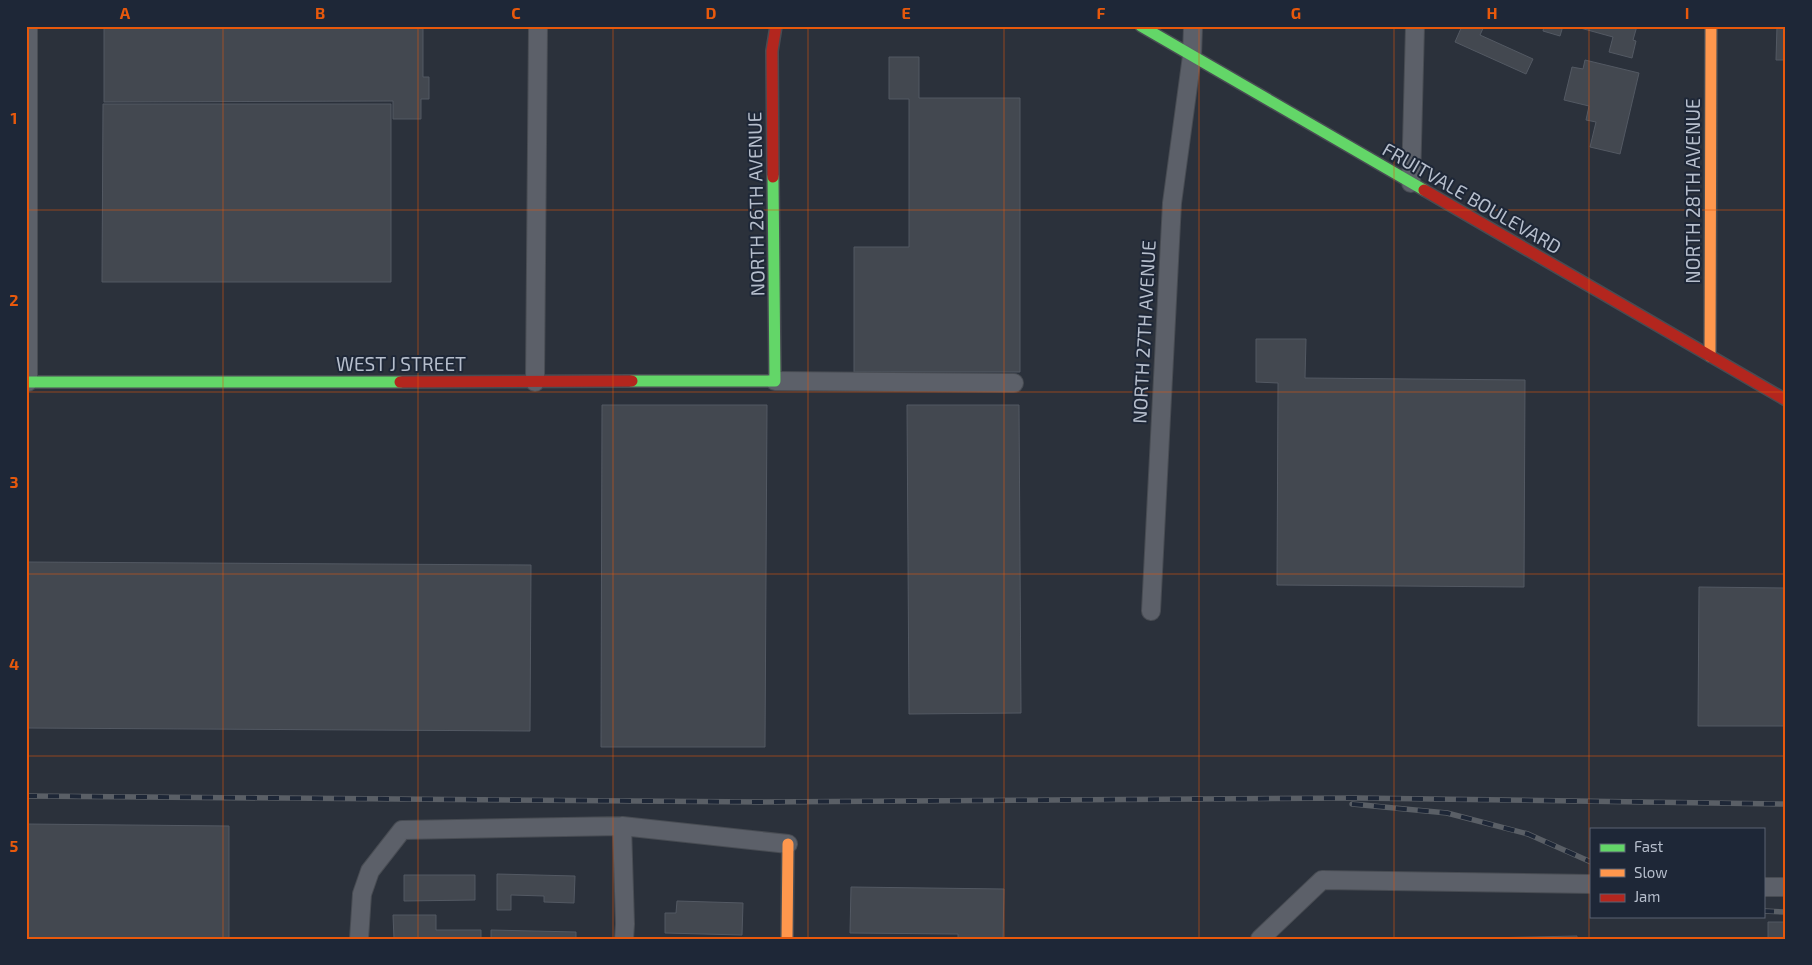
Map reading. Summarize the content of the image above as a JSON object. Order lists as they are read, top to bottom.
{
  "streets": {
    "street": [
      "NORTH 28TH AVENUE",
      "FRUITVALE BOULEVARD",
      "NORTH 26TH AVENUE",
      "WEST J STREET"
    ],
    "lane": ["NORTH 27TH AVENUE"]
  },
  "crossings": [
    ["NORTH 28TH AVENUE", "FRUITVALE BOULEVARD"],
    ["FRUITVALE BOULEVARD", "NORTH 27TH AVENUE"],
    ["NORTH 26TH AVENUE", "WEST J STREET"]
  ],
  "legend": ["Fast", "Slow", "Jam"],
  "grid": {
    "columns": [
      "A",
      "B",
      "C",
      "D",
      "E",
      "F",
      "G",
      "H",
      "I"
    ],
    "rows": [
      "1",
      "2",
      "3",
      "4",
      "5"
    ]
  }
}
